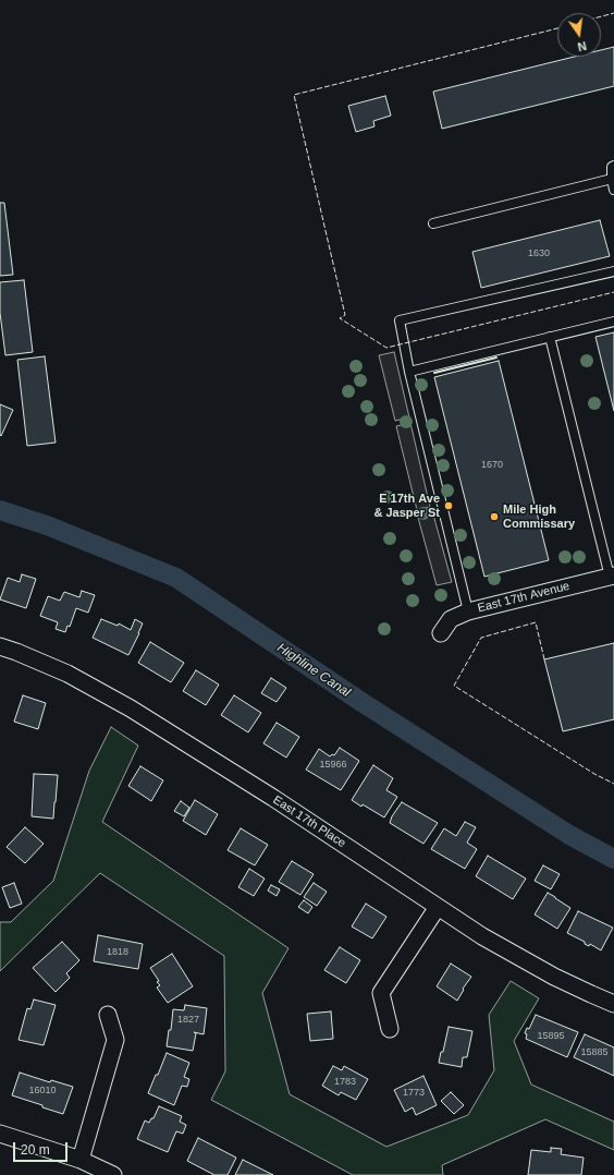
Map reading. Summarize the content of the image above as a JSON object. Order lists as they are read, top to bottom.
{
  "streets": {
    "street": ["East 17th Avenue", "East 17th Place"]
  },
  "water": ["Highline Canal"],
  "places": ["E 17th Ave & Jasper St", "Mile High Commissary"],
  "house_numbers": [
    "1630",
    "1670",
    "15966",
    "1818",
    "1827",
    "15895",
    "15885",
    "1783",
    "16010",
    "1773"
  ],
  "scale_bar": "20 m",
  "north": "bottom"
}
